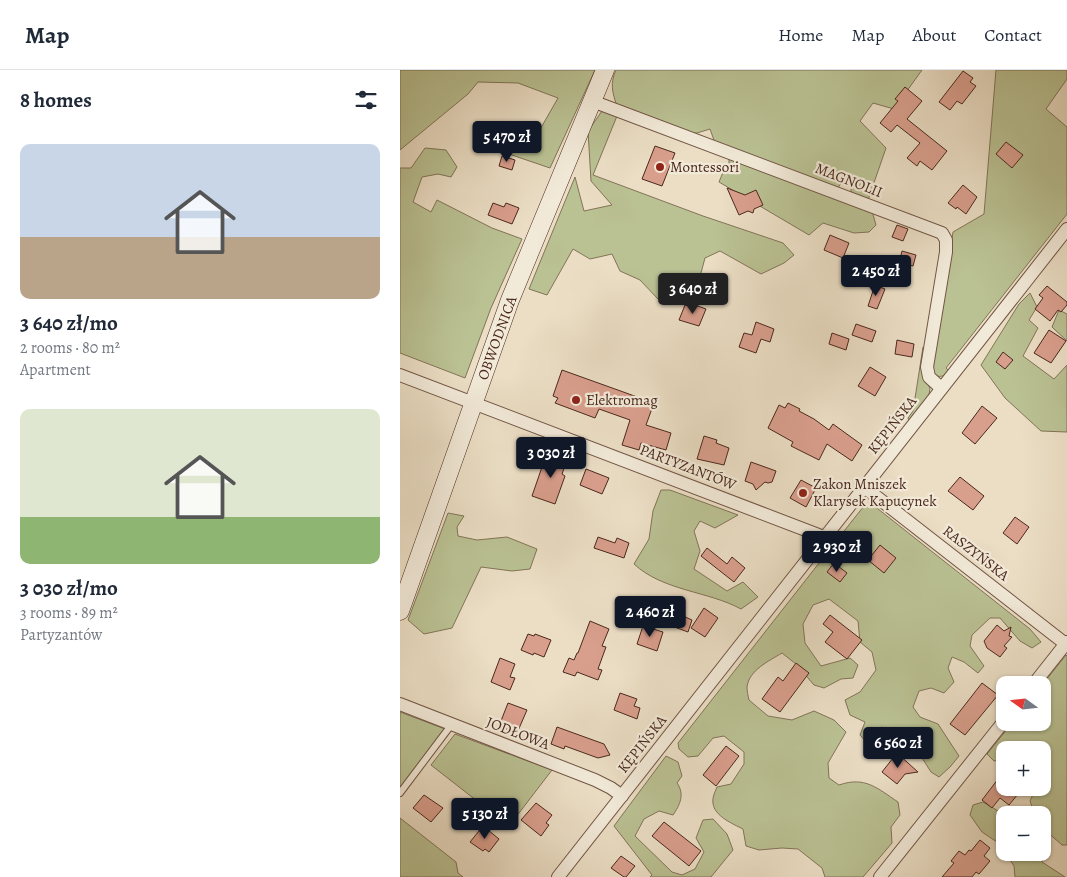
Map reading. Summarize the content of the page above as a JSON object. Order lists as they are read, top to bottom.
{
  "streets": {
    "main road": ["OBWODNICA"],
    "street": [
      "MAGNOLII",
      "KĘPIŃSKA",
      "PARTYZANTÓW",
      "RASZYŃSKA",
      "JODŁOWA"
    ]
  },
  "crossings": [
    ["MAGNOLII", "OBWODNICA"],
    ["MAGNOLII", "KĘPIŃSKA"],
    ["OBWODNICA", "PARTYZANTÓW"],
    ["KĘPIŃSKA", "PARTYZANTÓW"],
    ["KĘPIŃSKA", "RASZYŃSKA"],
    ["KĘPIŃSKA", "JODŁOWA"]
  ],
  "places": ["Montessori", "Elektromag", "Zakon Mniszek Klarysek Kapucynek"],
  "north": "left",
  "page": {
    "header": "Map",
    "nav": [
      "Home",
      "Map",
      "About",
      "Contact"
    ],
    "heading": "8 homes",
    "price": [
      "5 470 zł",
      "2 450 zł",
      "3 640 zł",
      "3 030 zł",
      "2 930 zł",
      "2 460 zł",
      "6 560 zł",
      "5 130 zł"
    ],
    "list": [
      {
        "name": "3 640 zł/mo",
        "note": "2 rooms · 80 m² · Apartment"
      },
      {
        "name": "3 030 zł/mo",
        "note": "3 rooms · 89 m² · Partyzantów"
      }
    ],
    "map_buttons": ["+", "−"]
  }
}
